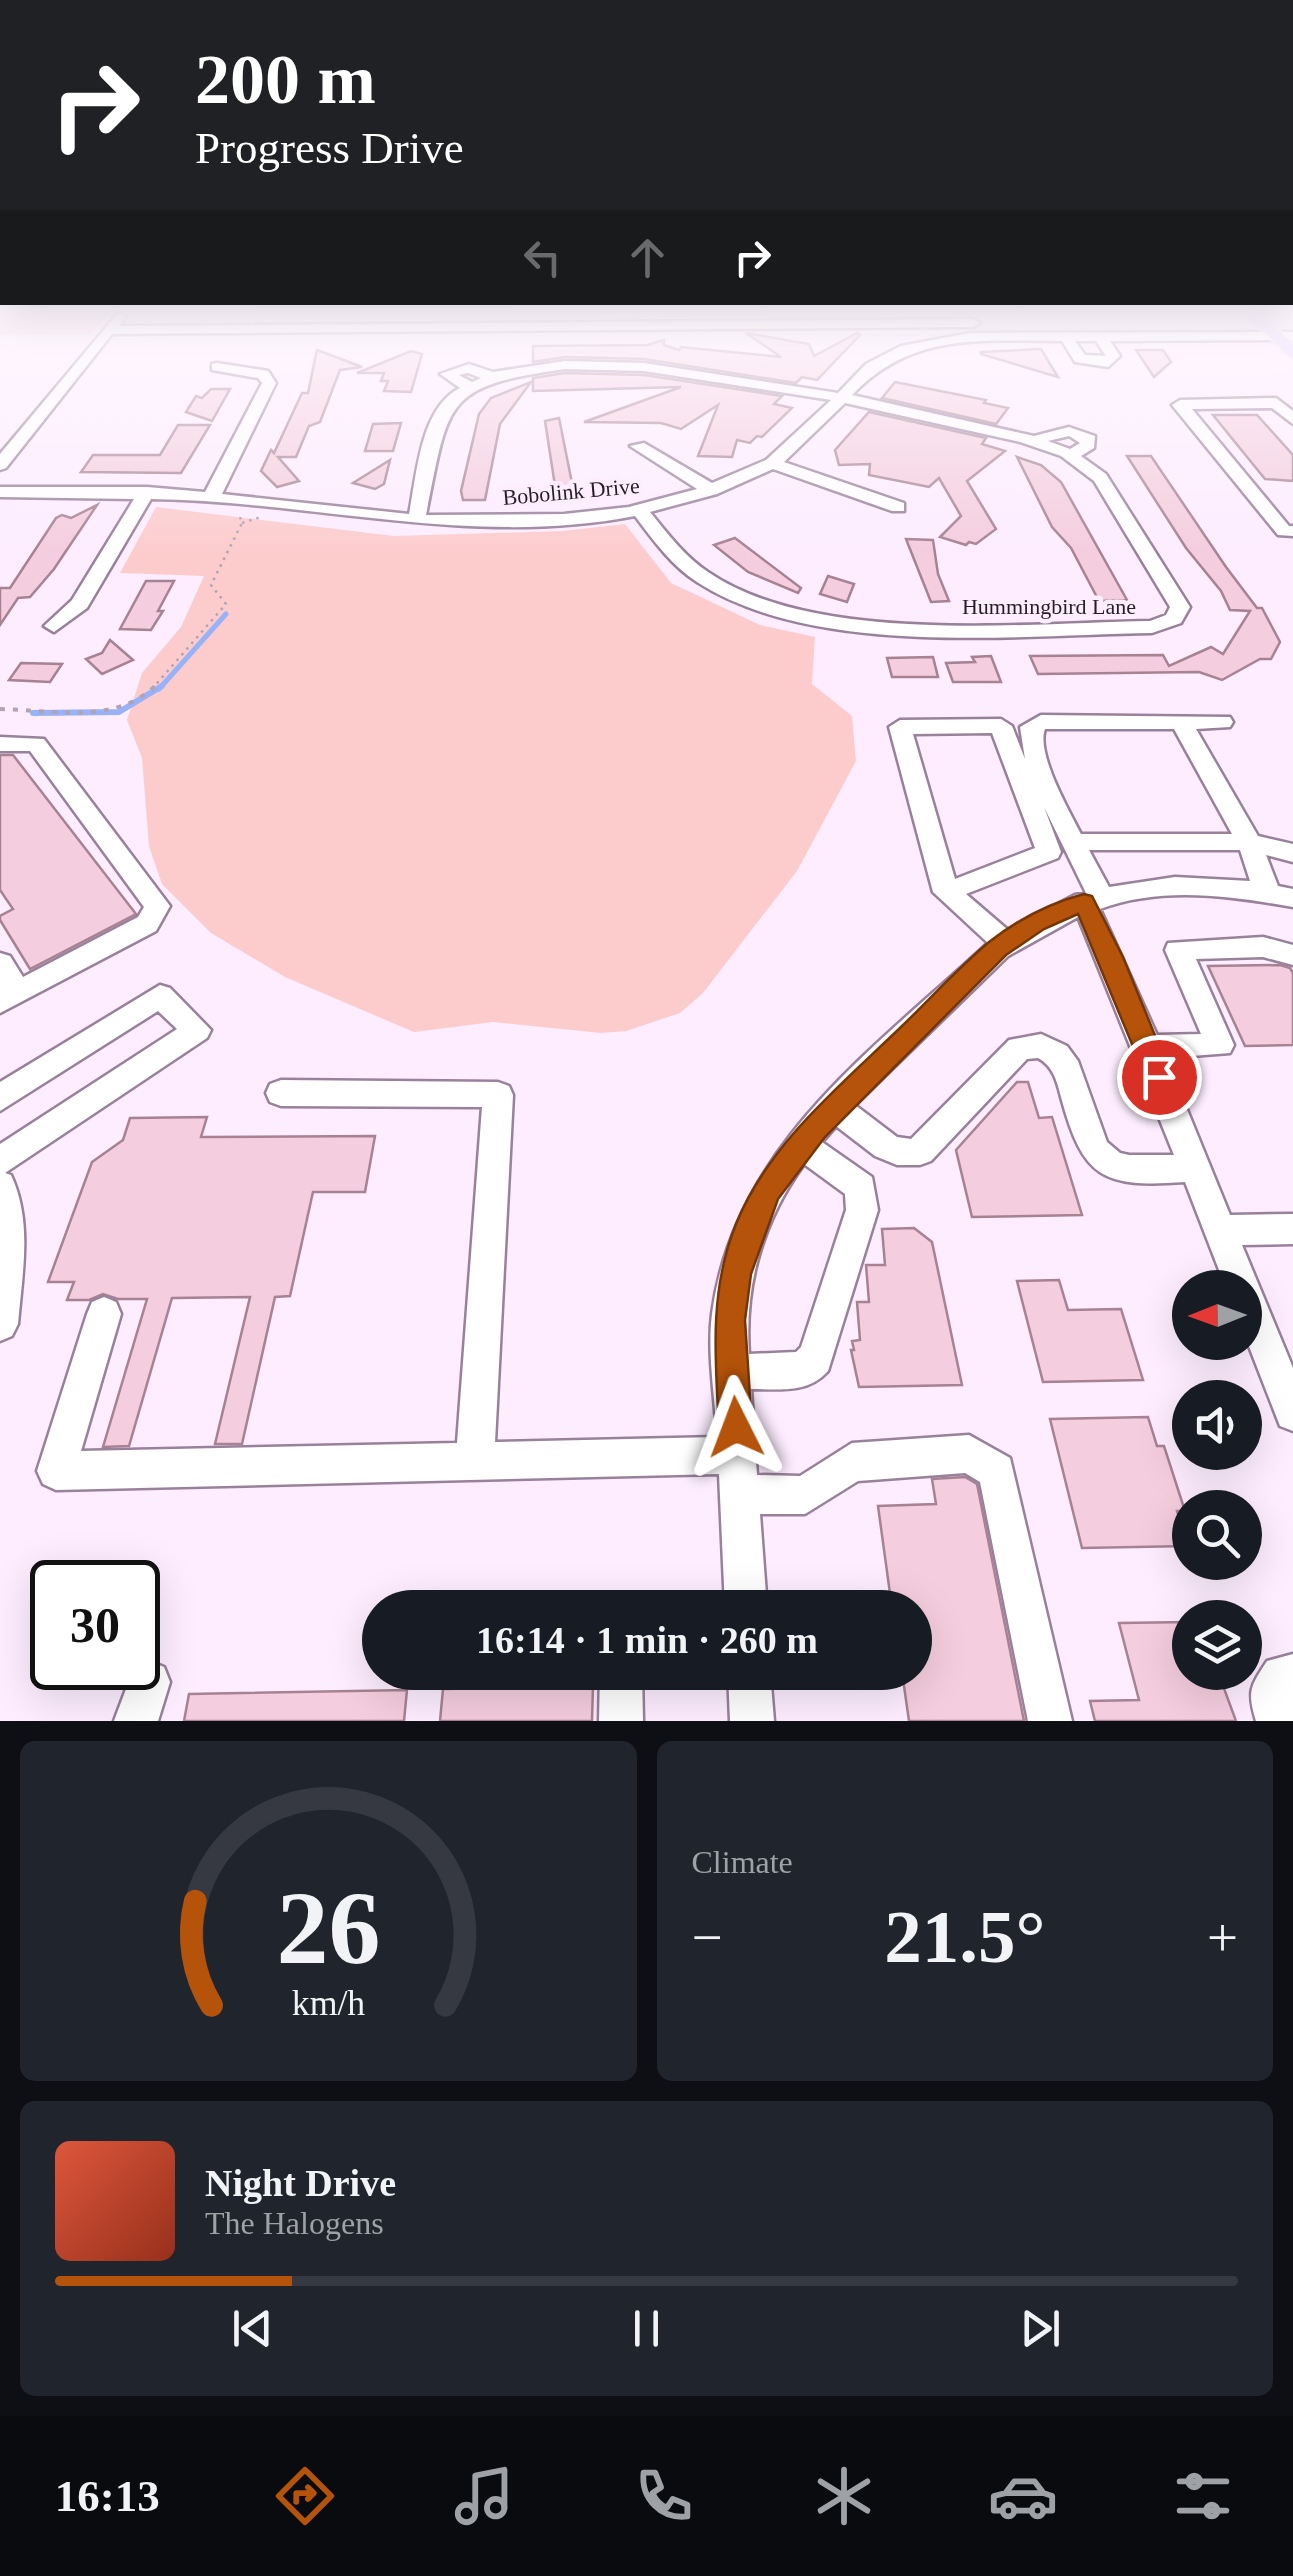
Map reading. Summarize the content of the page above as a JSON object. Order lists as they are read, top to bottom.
{
  "streets": {
    "street": ["Bobolink Drive", "Hummingbird Lane"]
  },
  "crossings": [
    ["Bobolink Drive", "Hummingbird Lane"]
  ],
  "north": "left",
  "page": {
    "turn": ["200 m", "Progress Drive"],
    "limit": "30",
    "trip": "16:14 · 1 min · 260 m",
    "tile": "Climate",
    "heat": ["−", "21.5°", "+"],
    "song": ["Night Drive", "The Halogens"],
    "tabs": "16:13",
    "gauge": ["26", "km/h"]
  }
}
